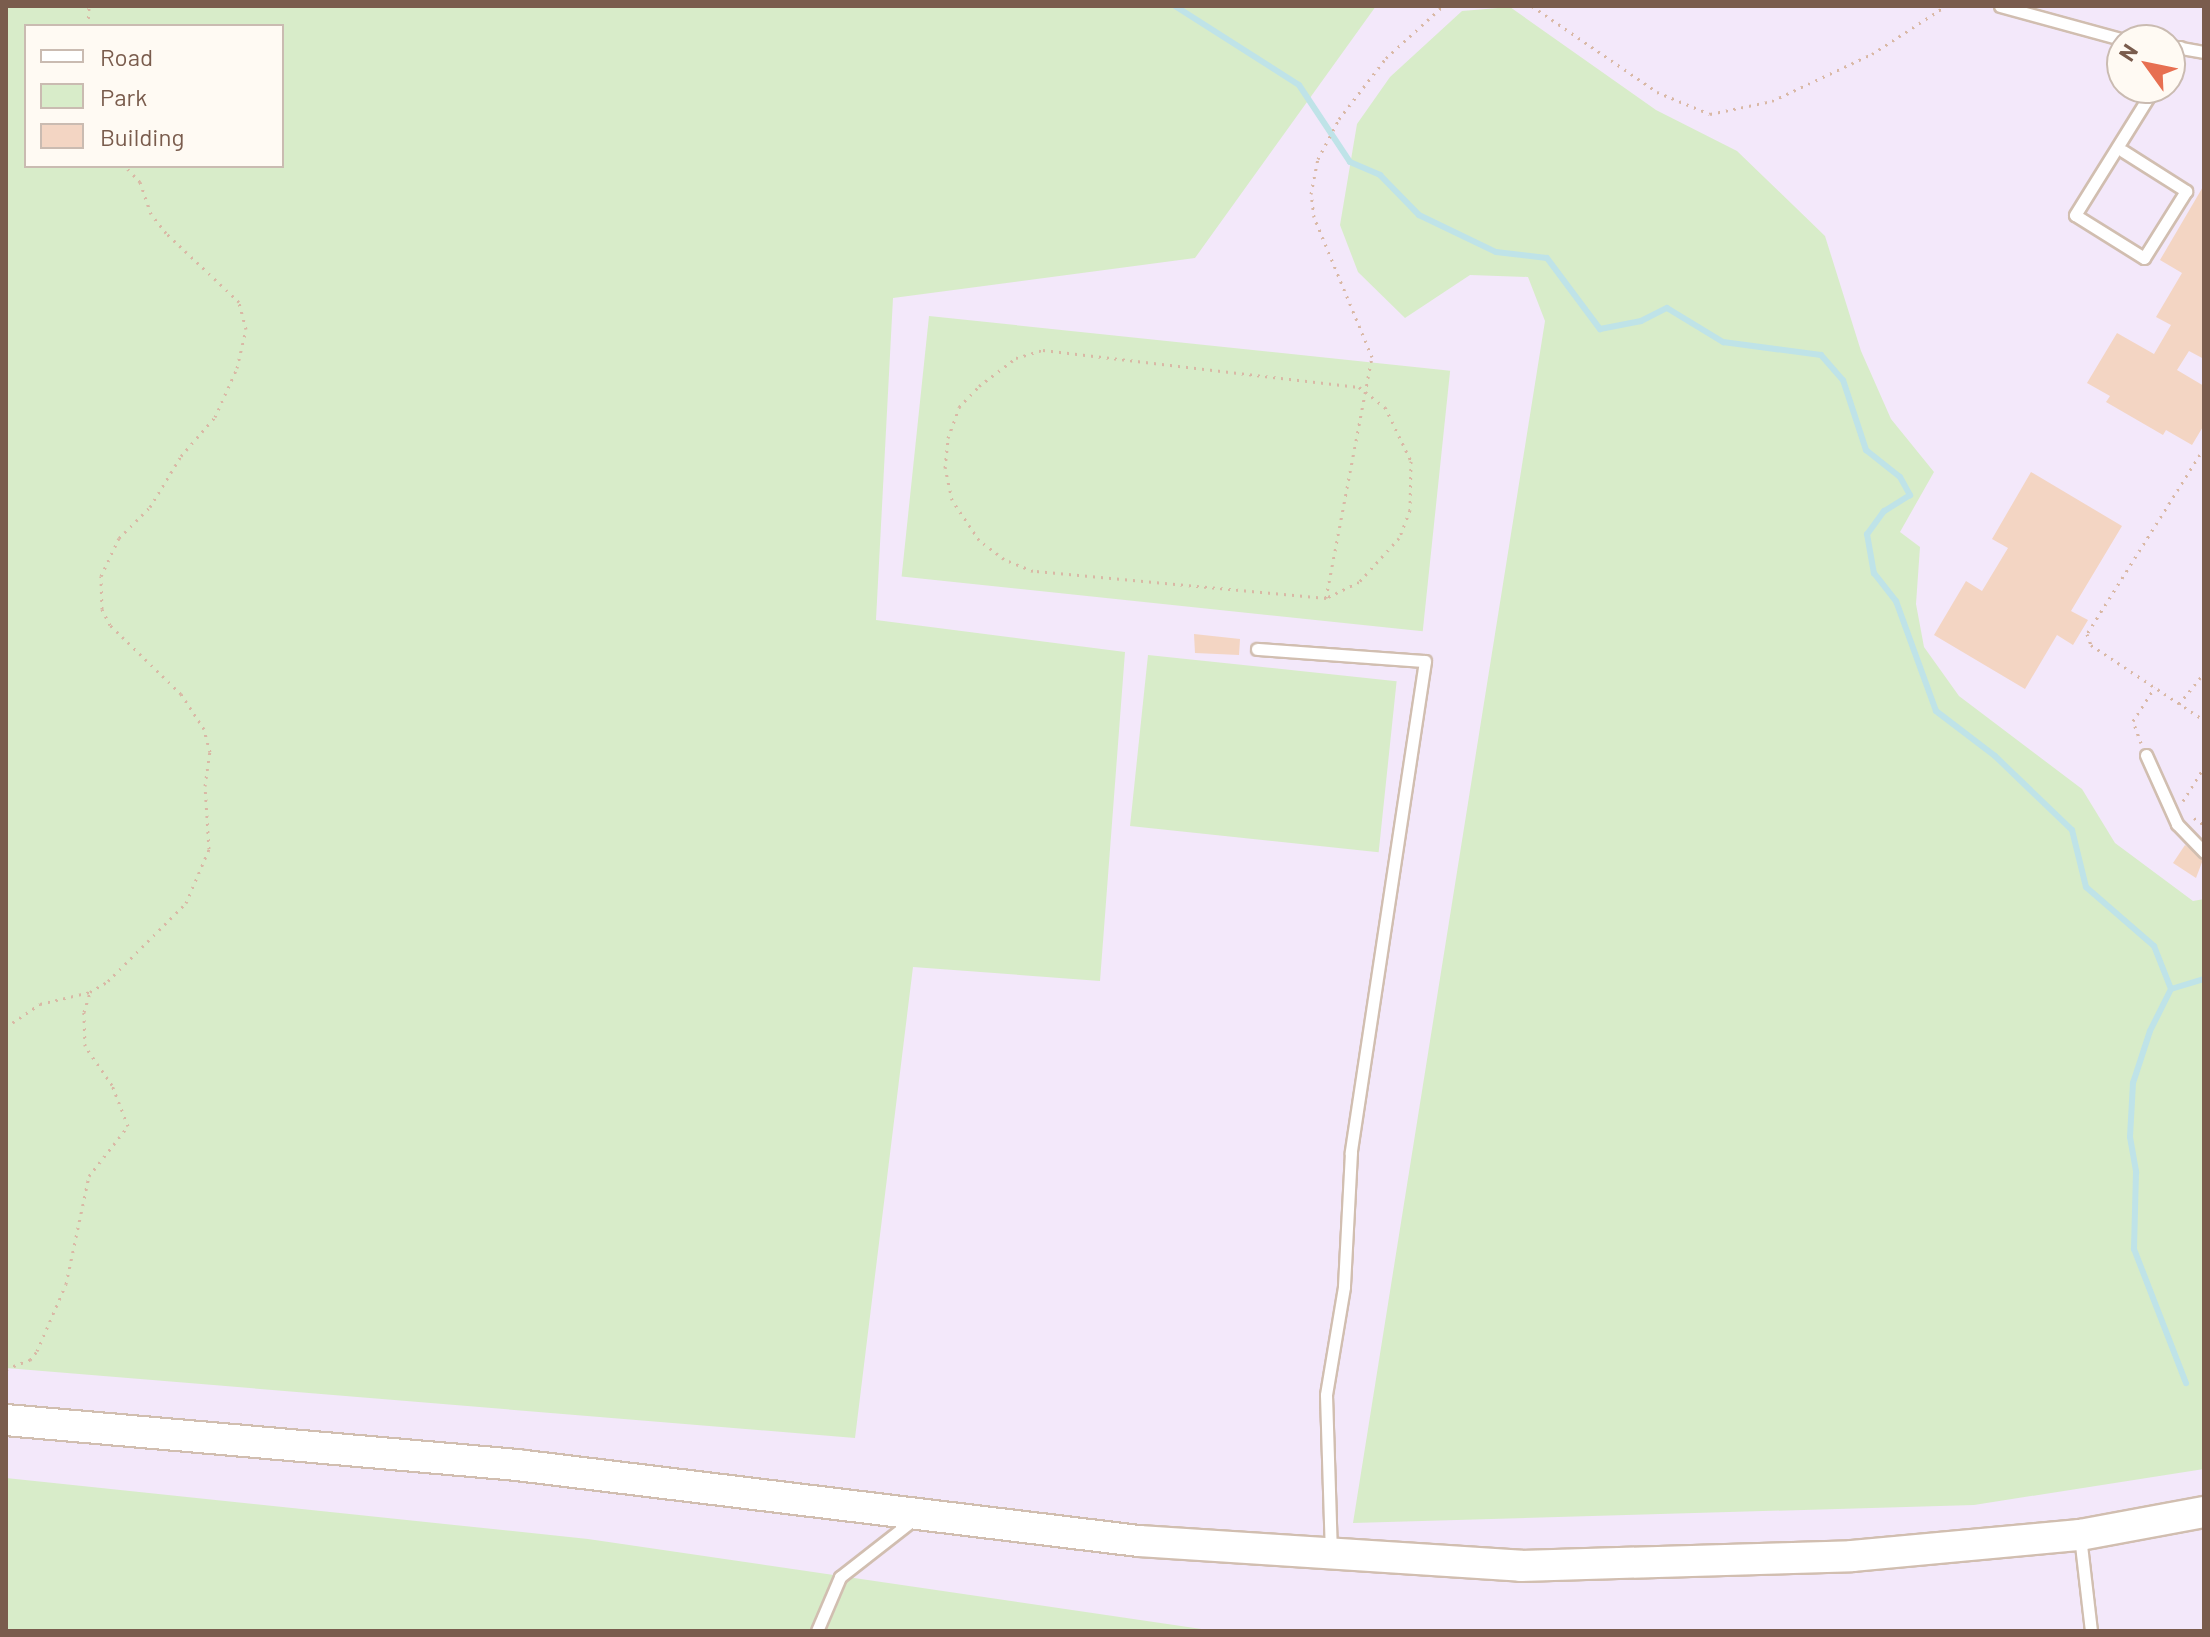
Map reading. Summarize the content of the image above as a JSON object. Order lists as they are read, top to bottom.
{
  "legend": ["Road", "Park", "Building"],
  "north": "top left"
}
